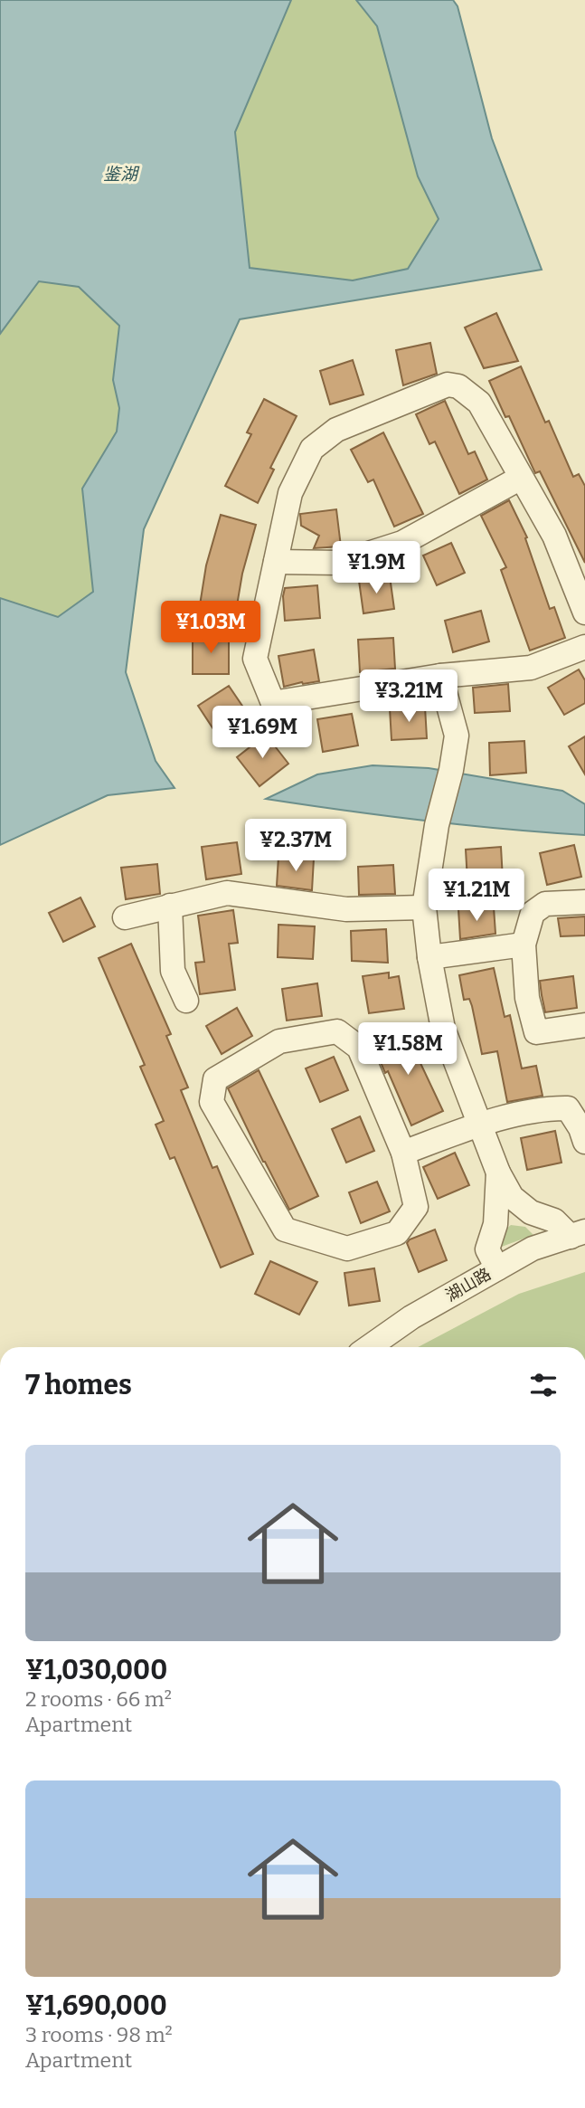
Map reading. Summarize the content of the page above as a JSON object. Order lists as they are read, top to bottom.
{
  "streets": {
    "street": ["湖山路"]
  },
  "water": ["鉴湖"],
  "page": {
    "price": [
      "¥1.9M",
      "¥1.03M",
      "¥3.21M",
      "¥1.69M",
      "¥2.37M",
      "¥1.21M",
      "¥1.58M"
    ],
    "heading": "7 homes",
    "list": [
      {
        "name": "¥1,030,000",
        "note": "2 rooms · 66 m² · Apartment"
      },
      {
        "name": "¥1,690,000",
        "note": "3 rooms · 98 m² · Apartment"
      }
    ]
  }
}
